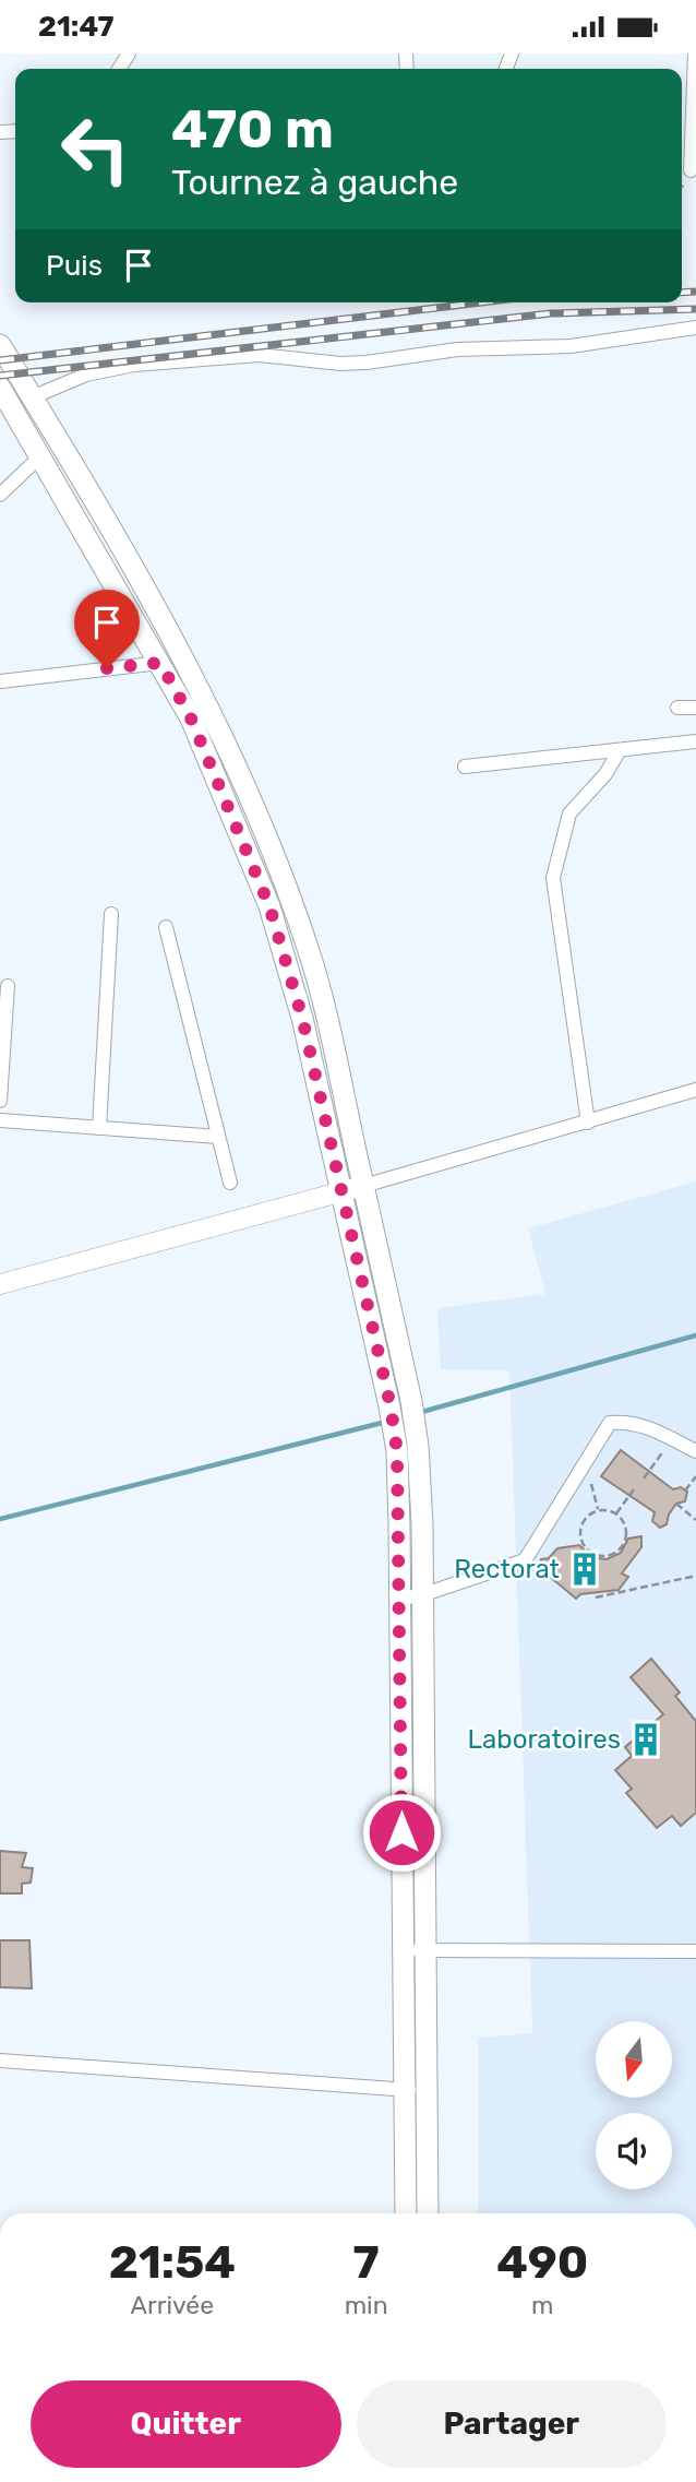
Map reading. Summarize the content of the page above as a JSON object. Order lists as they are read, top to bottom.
{
  "places": {
    "building": ["Rectorat", "Laboratoires"]
  },
  "north": "bottom",
  "page": {
    "status": "21:47",
    "turn": ["470 m", "Tournez à gauche"],
    "then": "Puis",
    "eta": [
      "21:54",
      "Arrivée",
      "7",
      "min",
      "490",
      "m"
    ],
    "buttons": ["Quitter", "Partager"]
  }
}
